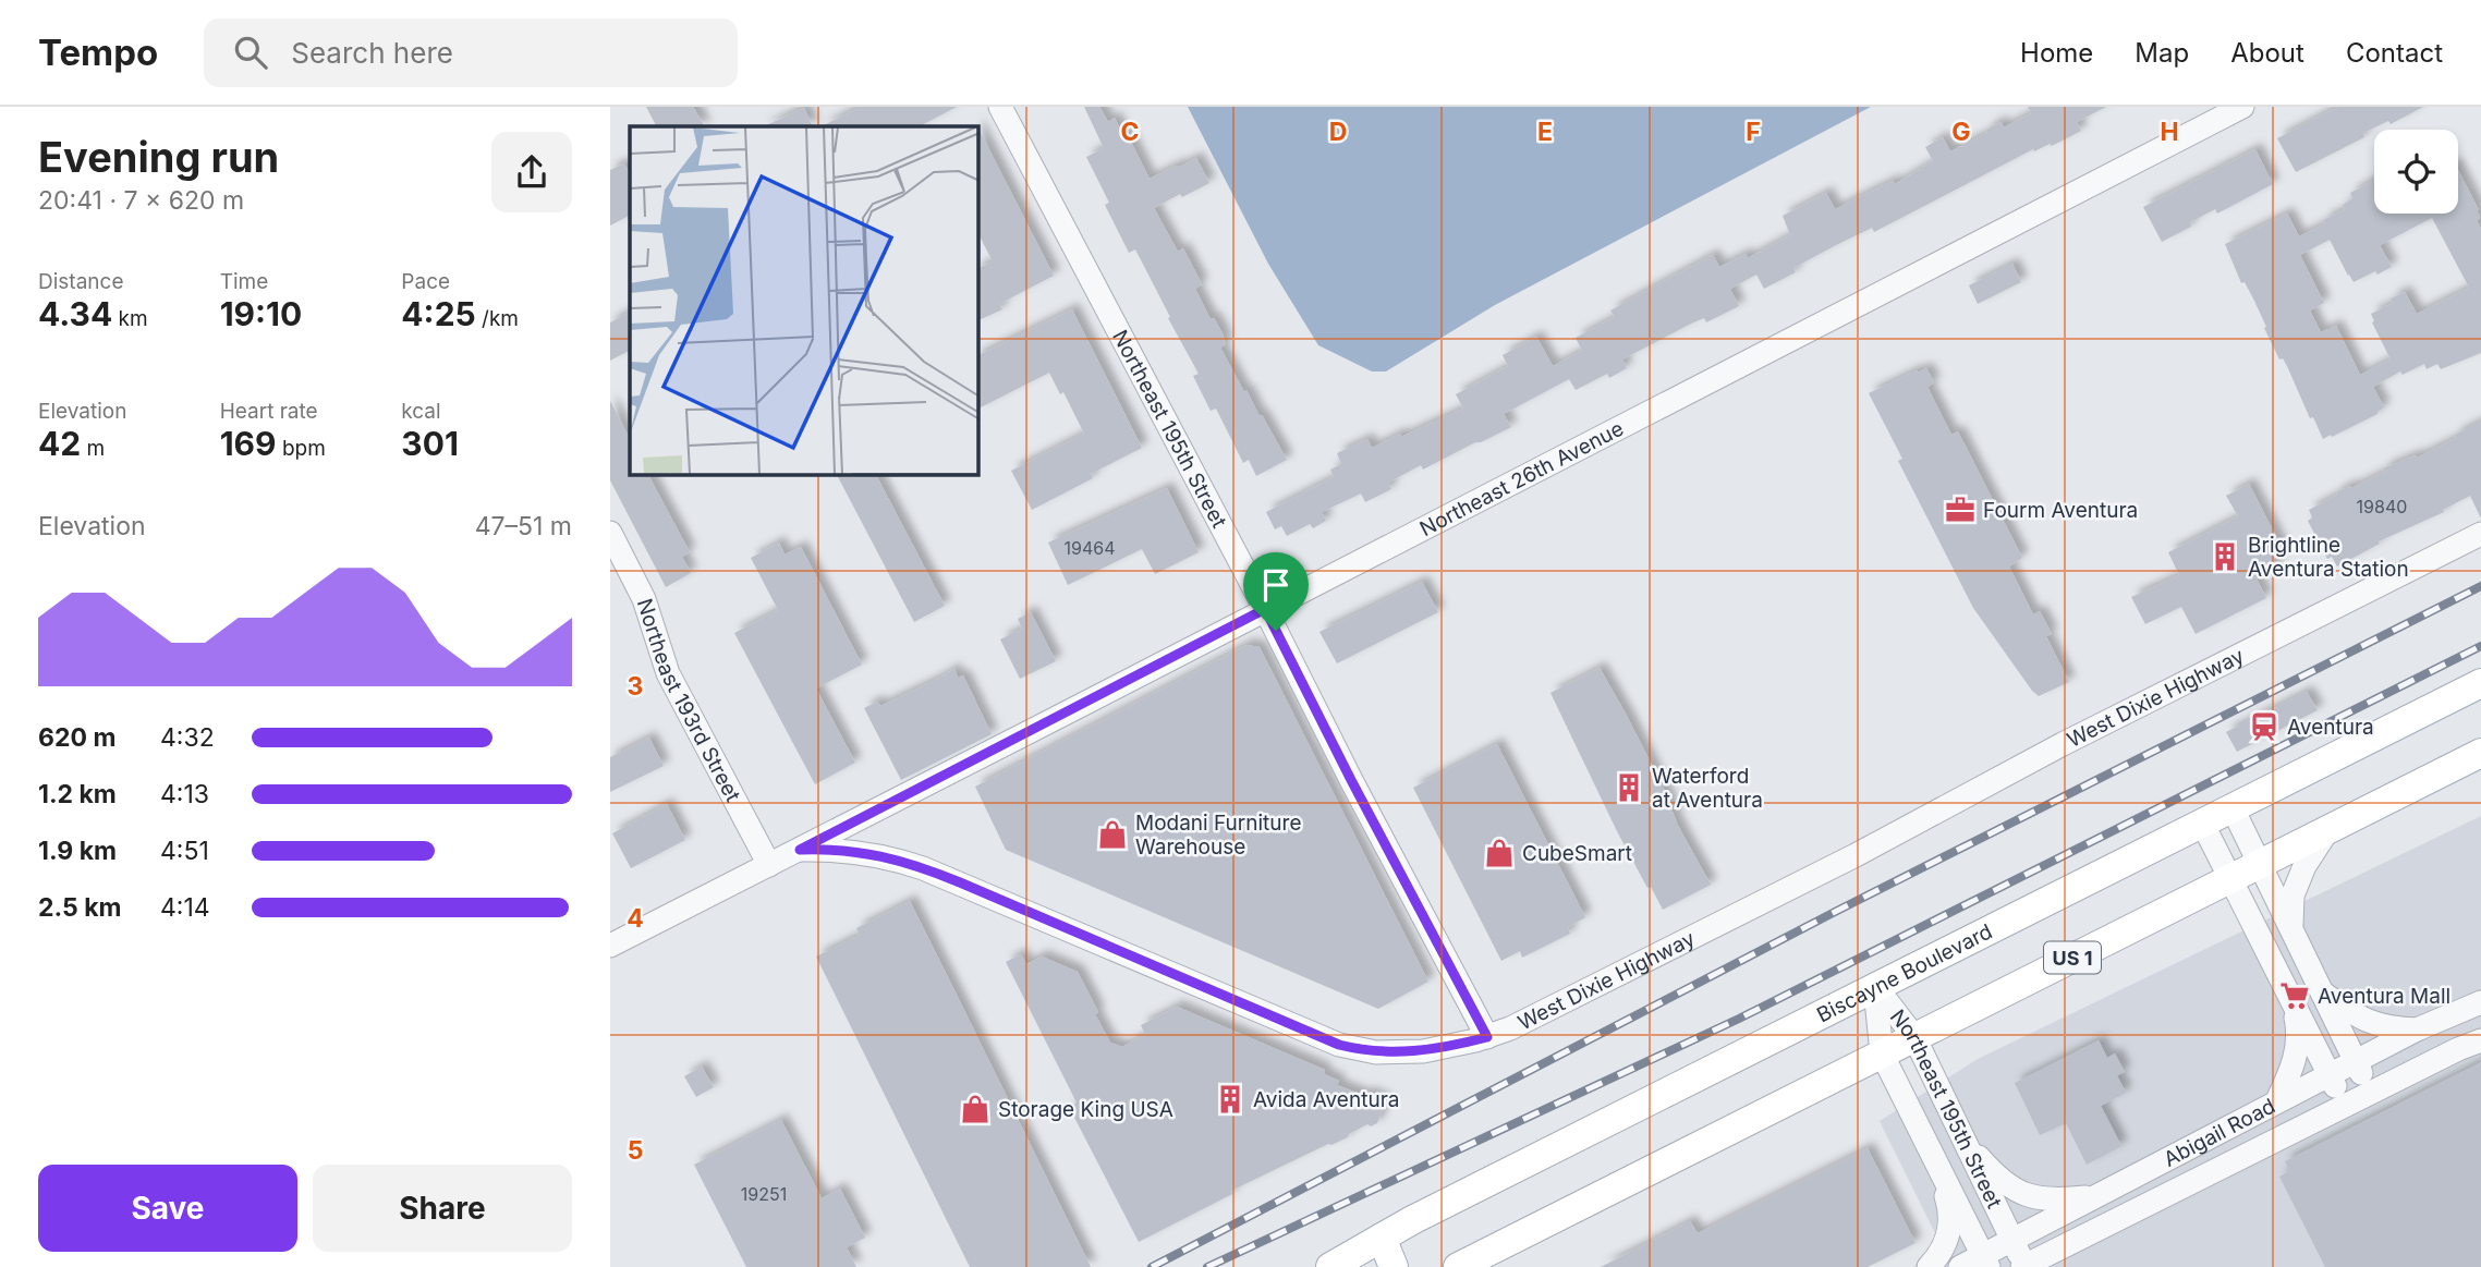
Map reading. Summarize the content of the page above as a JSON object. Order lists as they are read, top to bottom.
{
  "streets": {
    "main road": ["US 1", "Biscayne Boulevard"],
    "street": [
      "Northeast 195th Street",
      "Northeast 26th Avenue",
      "West Dixie Highway",
      "Northeast 193rd Street",
      "Abigail Road"
    ]
  },
  "crossings": [
    ["Northeast 195th Street", "Northeast 26th Avenue"],
    ["Northeast 195th Street", "West Dixie Highway"],
    ["Northeast 195th Street", "US 1"],
    ["Northeast 195th Street", "Biscayne Boulevard"],
    ["Northeast 195th Street", "Abigail Road"],
    ["Northeast 26th Avenue", "West Dixie Highway"],
    ["West Dixie Highway", "Northeast 193rd Street"]
  ],
  "places": {
    "office": ["Fourm Aventura"],
    "building": ["Brightline Aventura Station", "Waterford at Aventura", "Avida Aventura"],
    "station": ["Aventura"],
    "shop": ["Modani Furniture Warehouse", "CubeSmart", "Storage King USA"],
    "supermarket": ["Aventura Mall"]
  },
  "house_numbers": ["19840", "19464", "19251"],
  "page": {
    "header": "Tempo",
    "search": "Search here",
    "nav": [
      "Home",
      "Map",
      "About",
      "Contact"
    ],
    "heading": ["Evening run", "20:41 · 7 × 620 m"],
    "stats": [
      ["Distance", "4.34 km"],
      ["Time", "19:10"],
      ["Pace", "4:25 /km"],
      ["Elevation", "42 m"],
      ["Heart rate", "169 bpm"],
      ["kcal", "301"]
    ],
    "chart": ["Elevation", "47–51 m"],
    "list": [
      {
        "name": "620 m",
        "note": "4:32"
      },
      {
        "name": "1.2 km",
        "note": "4:13"
      },
      {
        "name": "1.9 km",
        "note": "4:51"
      },
      {
        "name": "2.5 km",
        "note": "4:14"
      }
    ],
    "buttons": ["Save", "Share"]
  },
  "grid": {
    "columns": [
      "C",
      "D",
      "E",
      "F",
      "G",
      "H"
    ],
    "rows": ["3", "4", "5"]
  }
}
